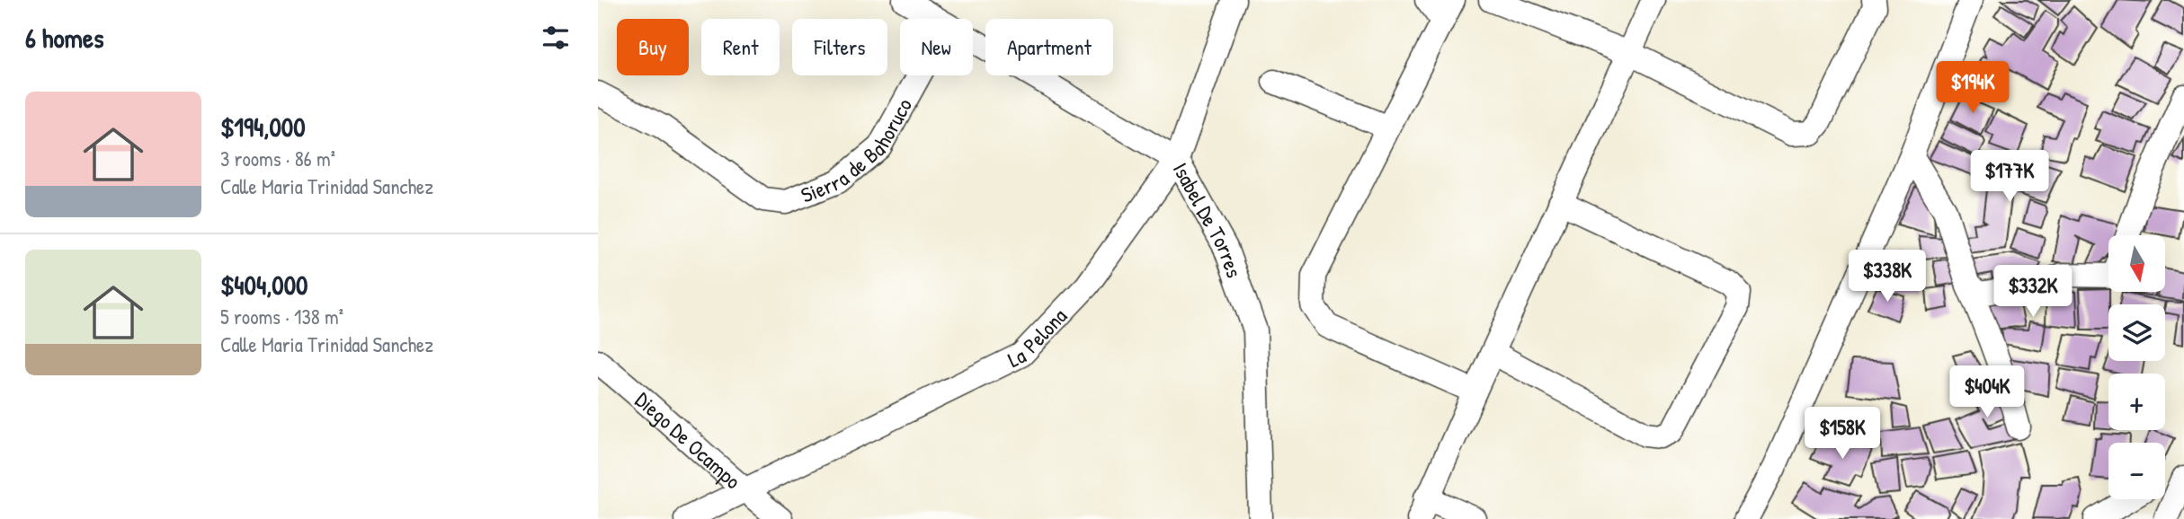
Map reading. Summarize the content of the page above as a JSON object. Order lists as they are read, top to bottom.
{
  "streets": {
    "street": [
      "Sierra de Bahoruco",
      "Isabel De Torres",
      "La Pelona",
      "Diego De Ocampo"
    ]
  },
  "crossings": [
    ["Isabel De Torres", "La Pelona"],
    ["La Pelona", "Diego De Ocampo"]
  ],
  "north": "bottom",
  "page": {
    "heading": "6 homes",
    "chip": [
      "Buy",
      "Rent",
      "Filters",
      "New",
      "Apartment"
    ],
    "price": [
      "$194K",
      "$177K",
      "$338K",
      "$332K",
      "$404K",
      "$158K"
    ],
    "list": [
      {
        "name": "$194,000",
        "note": "3 rooms · 86 m² · Calle Maria Trinidad Sanchez"
      },
      {
        "name": "$404,000",
        "note": "5 rooms · 138 m² · Calle Maria Trinidad Sanchez"
      }
    ],
    "map_buttons": ["+", "−"]
  }
}
